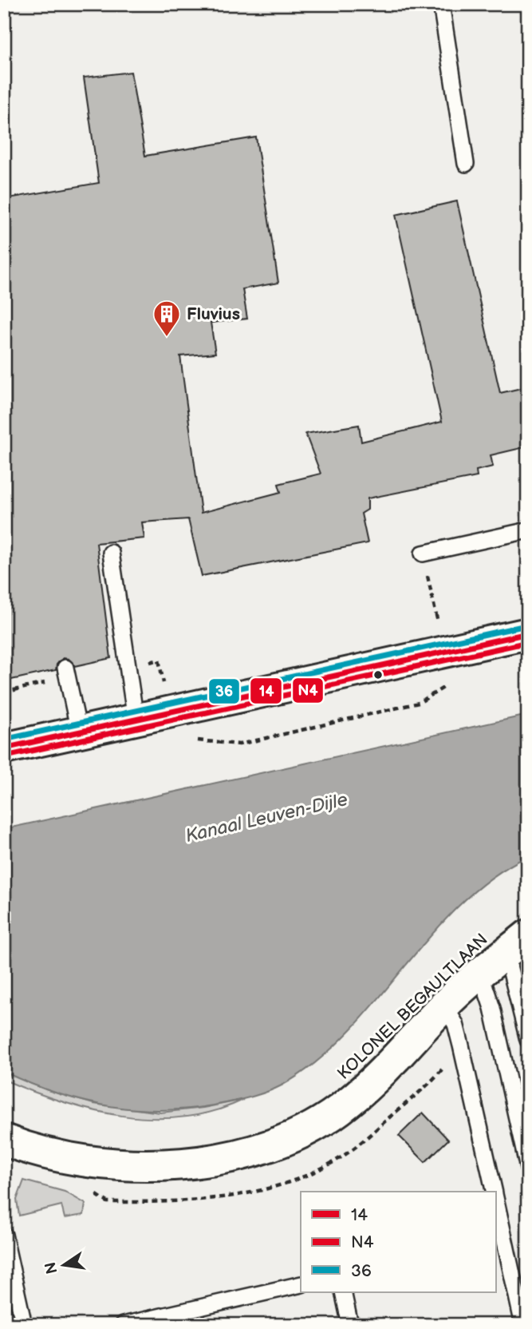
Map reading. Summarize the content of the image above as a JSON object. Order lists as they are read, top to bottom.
{
  "streets": {
    "street": ["KOLONEL BEGAULTLAAN"]
  },
  "water": ["Kanaal Leuven-Dijle"],
  "places": {
    "building": ["Fluvius"]
  },
  "lines": ["transit line 36", "transit line 14", "transit line N4"],
  "legend": ["14", "N4", "36"],
  "north": "left"
}
